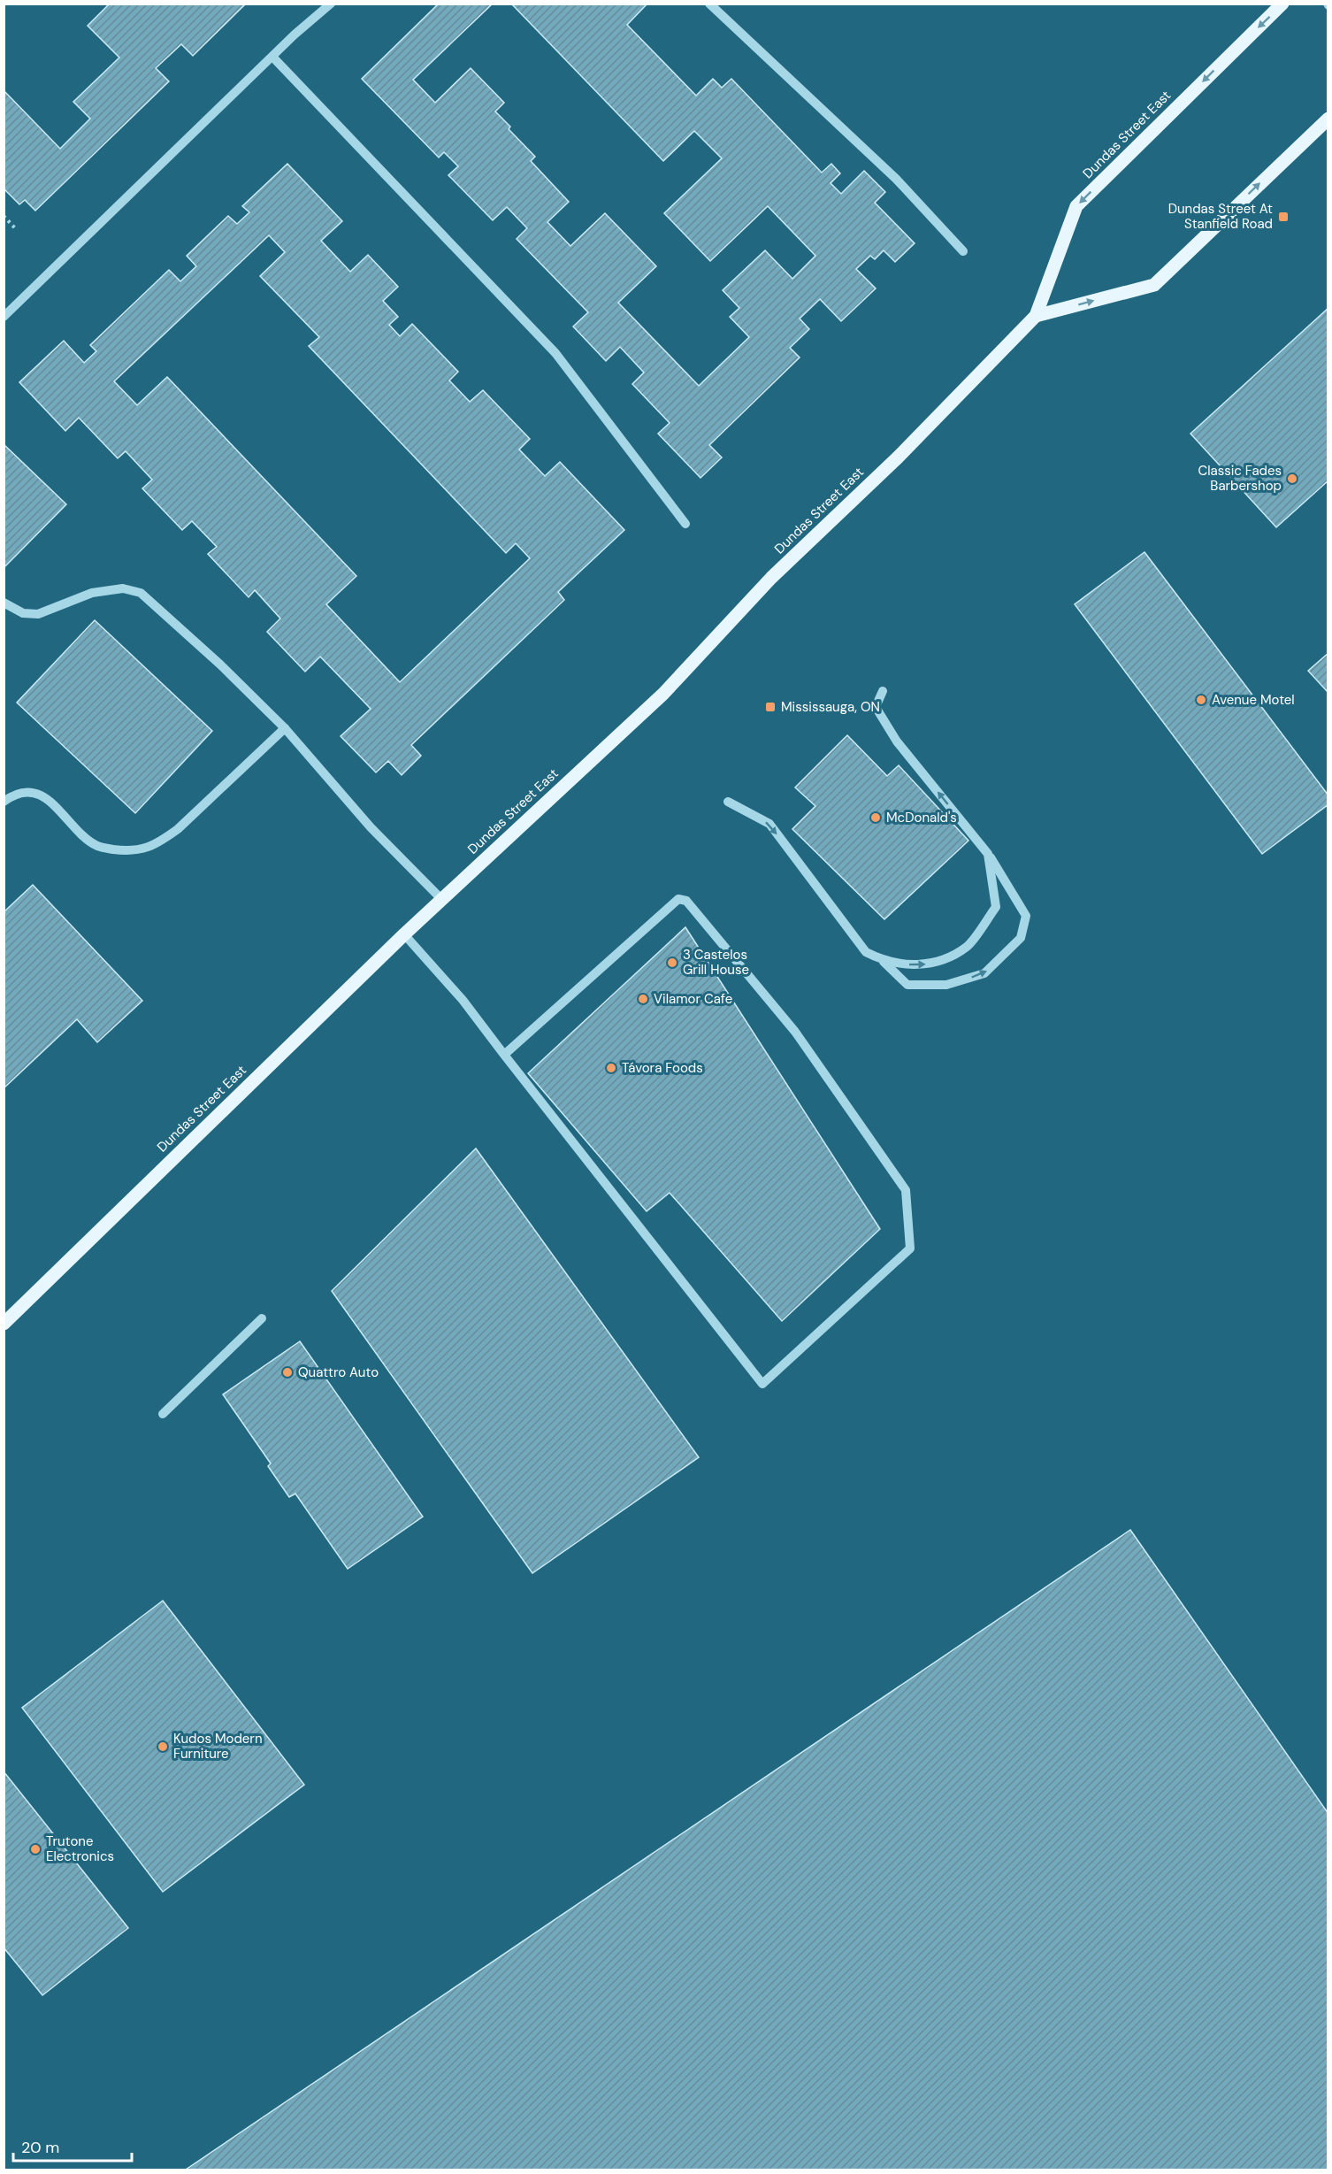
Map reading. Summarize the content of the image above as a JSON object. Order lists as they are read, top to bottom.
{
  "streets": {
    "main road": ["Dundas Street East"]
  },
  "places": {
    "transit": ["Dundas Street At Stanfield Road", "Mississauga, ON"],
    "other": [
      "Classic Fades Barbershop",
      "Avenue Motel",
      "McDonald's",
      "3 Castelos Grill House",
      "Vilamor Cafe",
      "Távora Foods",
      "Quattro Auto",
      "Kudos Modern Furniture",
      "Trutone Electronics"
    ]
  },
  "scale_bar": "20 m"
}
